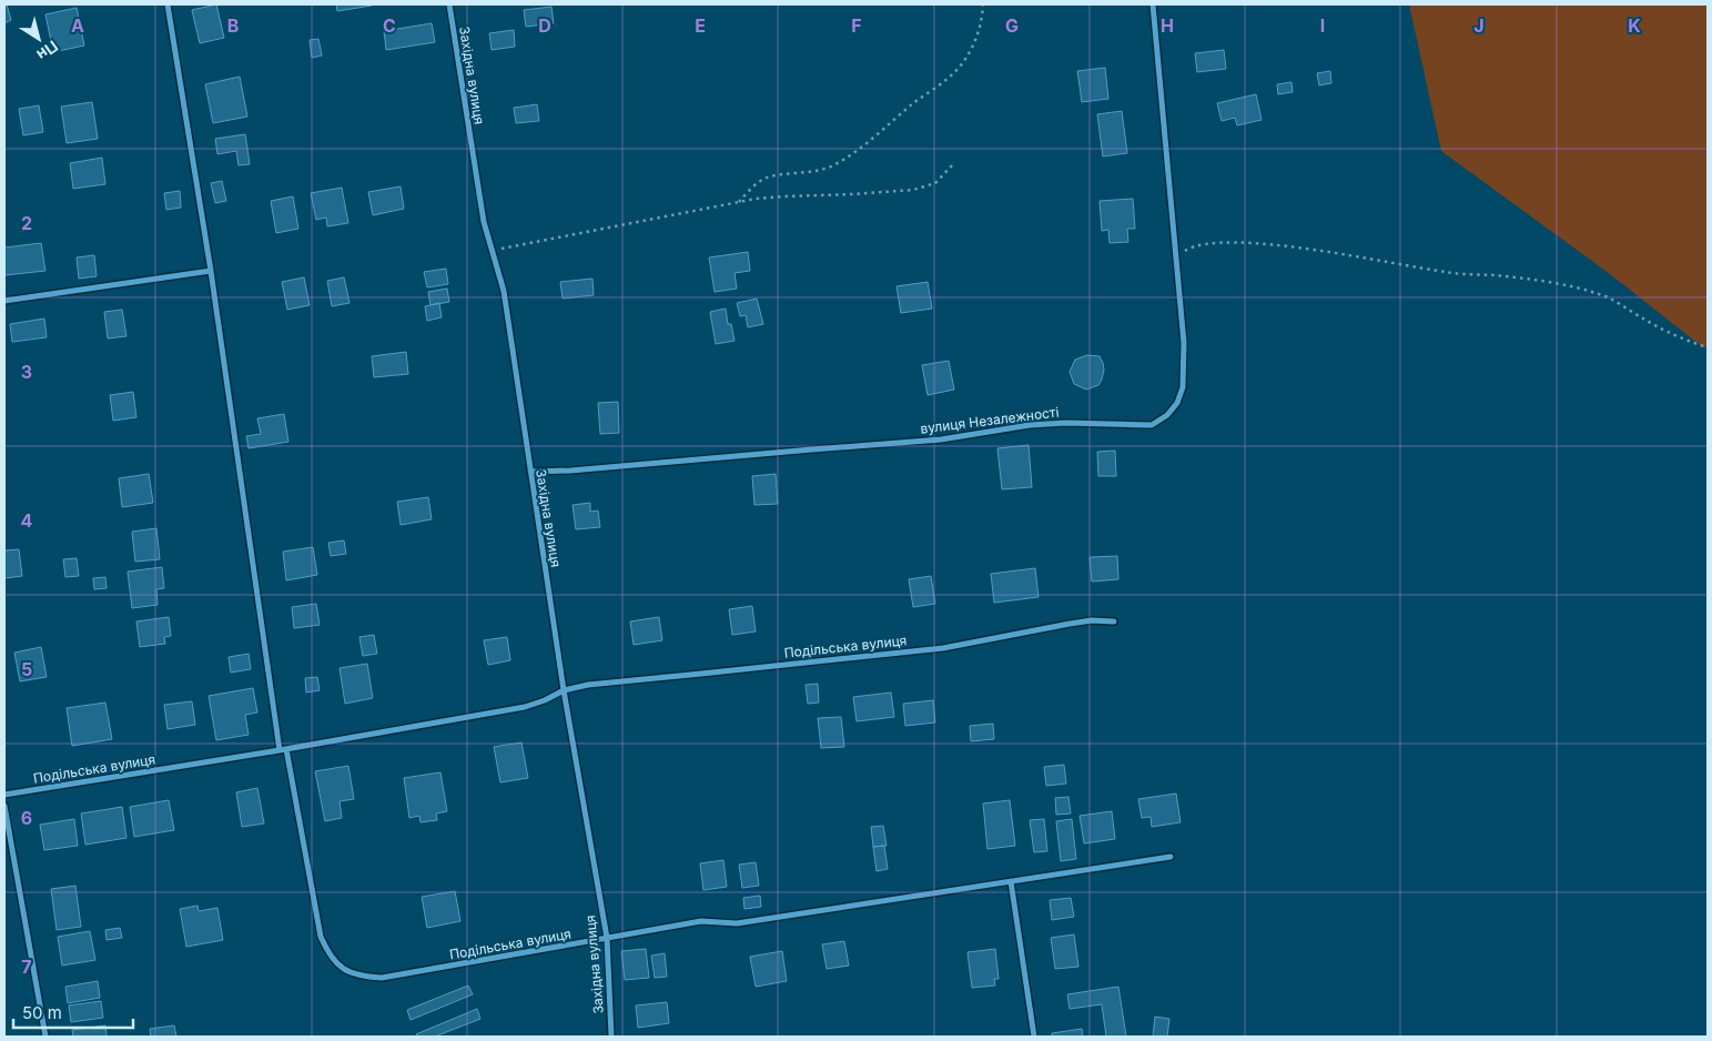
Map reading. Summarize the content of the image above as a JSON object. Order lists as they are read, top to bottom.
{
  "streets": {
    "street": ["Західна вулиця", "вулиця Незалежності", "Подільська вулиця"]
  },
  "crossings": [
    ["Західна вулиця", "вулиця Незалежності"],
    ["Західна вулиця", "Подільська вулиця"]
  ],
  "scale_bar": "50 m",
  "north": "bottom right",
  "grid": {
    "columns": [
      "A",
      "B",
      "C",
      "D",
      "E",
      "F",
      "G",
      "H",
      "I",
      "J",
      "K"
    ],
    "rows": [
      "2",
      "3",
      "4",
      "5",
      "6",
      "7"
    ]
  }
}
